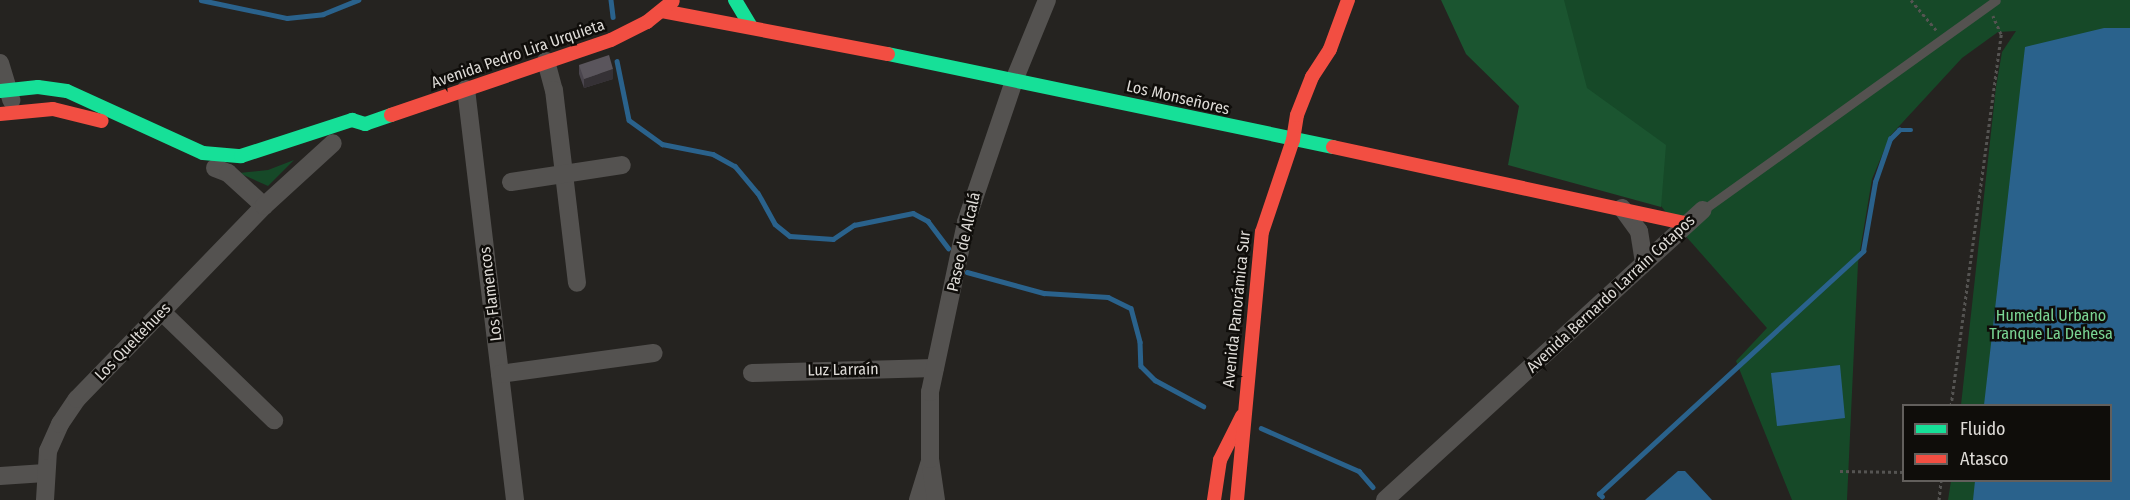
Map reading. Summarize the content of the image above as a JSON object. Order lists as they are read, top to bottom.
{
  "streets": {
    "street": [
      "Avenida Pedro Lira Urquieta",
      "Los Monseñores",
      "Paseo de Alcalá",
      "Los Flamencos",
      "Avenida Bernardo Larraín Cotapos",
      "Avenida Panorámica Sur",
      "Los Queltehues",
      "Luz Larraín"
    ]
  },
  "crossings": [
    ["Avenida Pedro Lira Urquieta", "Los Monseñores"],
    ["Avenida Pedro Lira Urquieta", "Los Flamencos"],
    ["Avenida Pedro Lira Urquieta", "Los Queltehues"],
    ["Los Monseñores", "Paseo de Alcalá"],
    ["Los Monseñores", "Avenida Bernardo Larraín Cotapos"],
    ["Los Monseñores", "Avenida Panorámica Sur"],
    ["Paseo de Alcalá", "Luz Larraín"]
  ],
  "parks": ["Humedal Urbano Tranque La Dehesa"],
  "legend": ["Fluido", "Atasco"]
}
